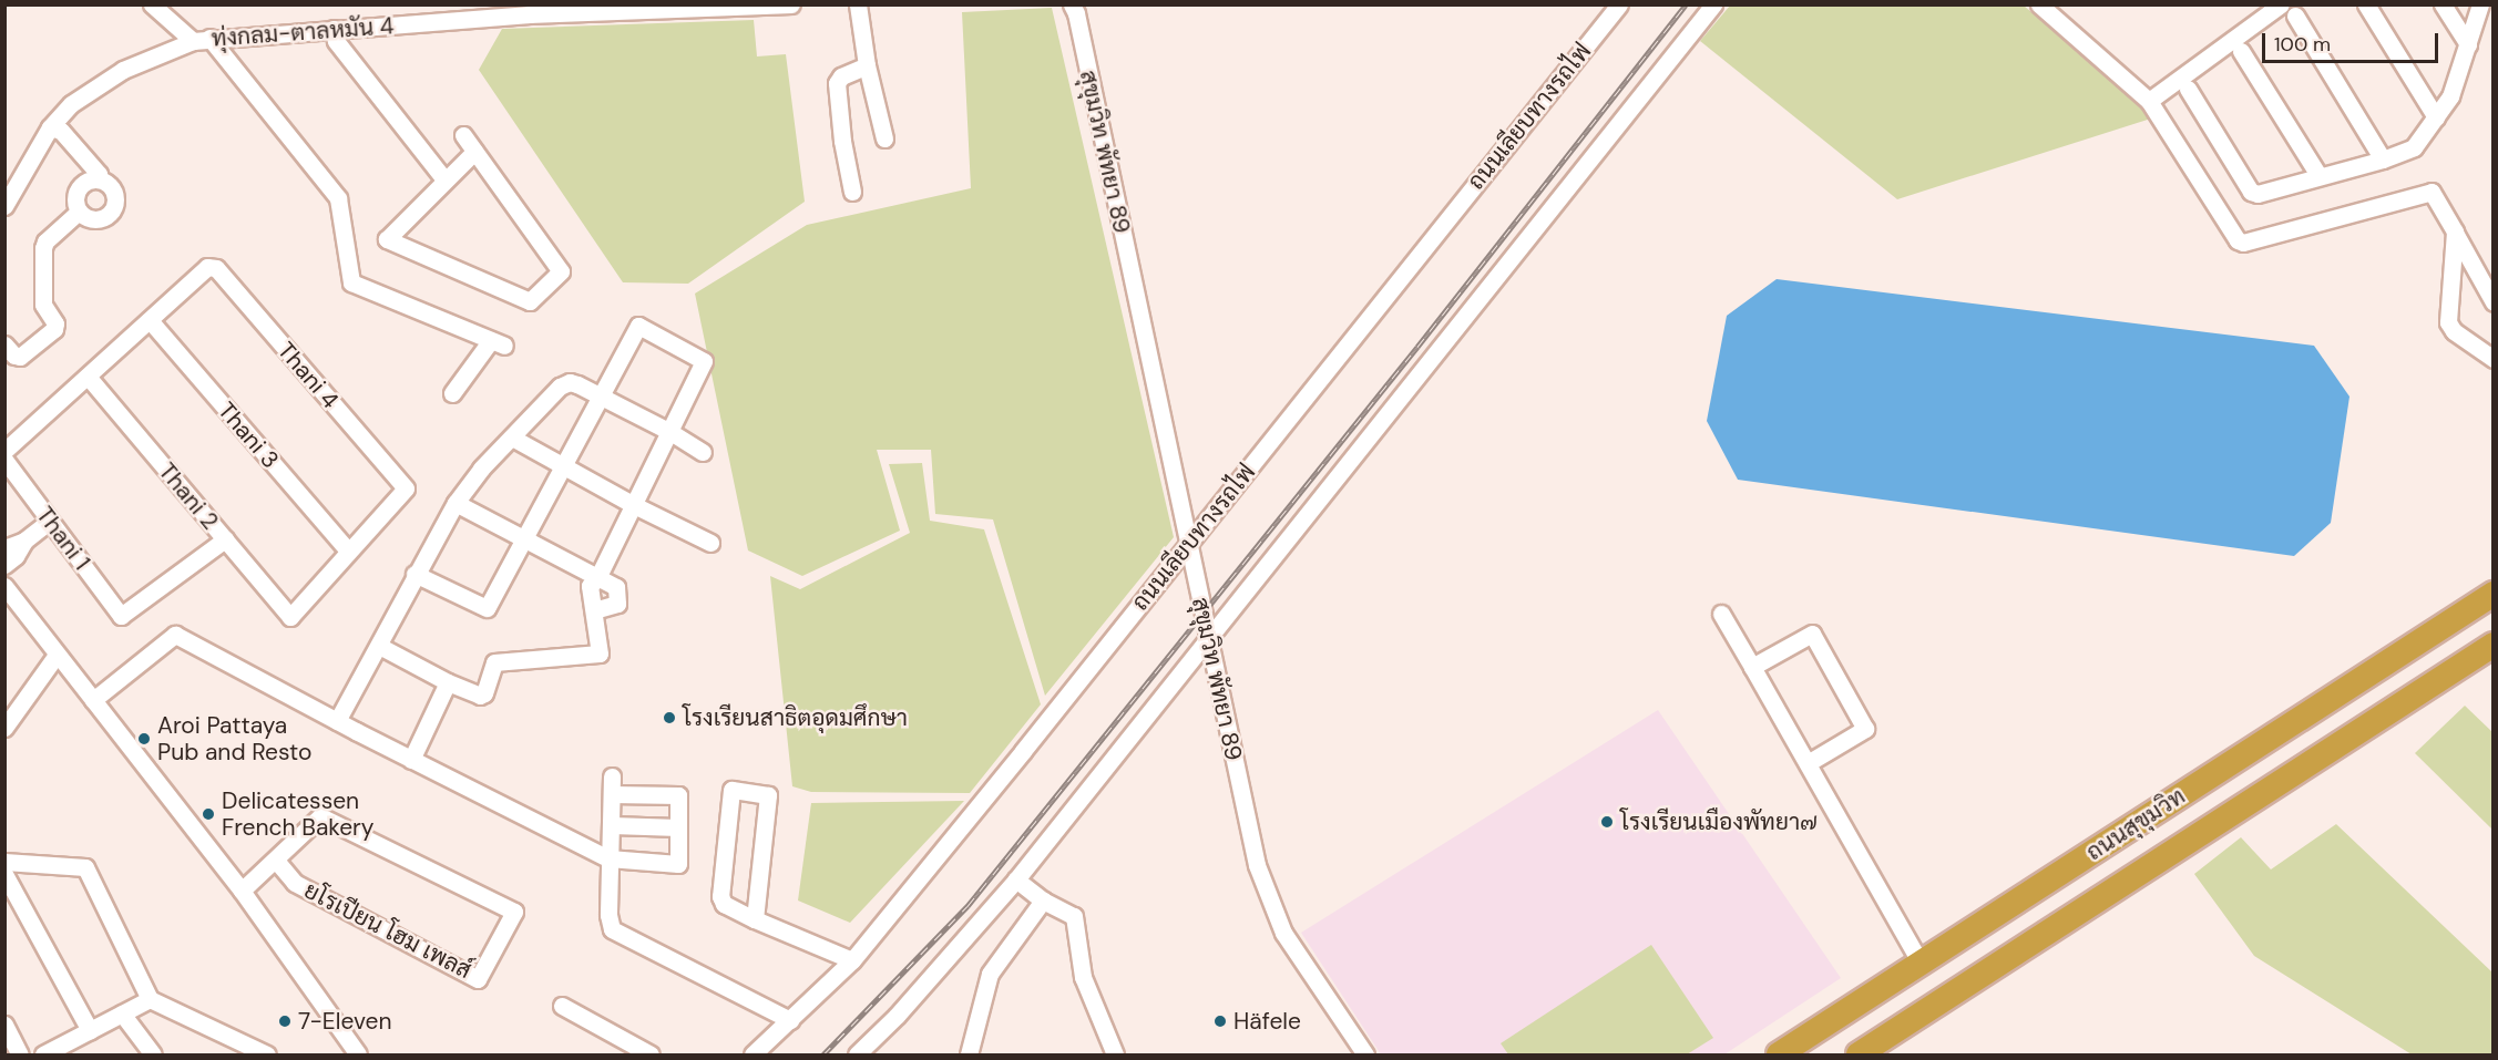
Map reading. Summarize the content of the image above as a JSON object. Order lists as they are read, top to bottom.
{
  "streets": {
    "highway": ["ถนนสุขุมวิท"],
    "street": [
      "ทุ่งกลม-ตาลหมัน 4",
      "ถนนเลียบทางรถไฟ",
      "สุขุมวิท พัทยา 89",
      "Thani 4",
      "Thani 3",
      "Thani 2",
      "Thani 1",
      "ยโรเปียน โฮม เพลส์"
    ]
  },
  "crossings": [
    ["ถนนเลียบทางรถไฟ", "สุขุมวิท พัทยา 89"],
    ["Thani 4", "Thani 3"],
    ["Thani 4", "Thani 2"],
    ["Thani 3", "Thani 2"],
    ["Thani 2", "Thani 1"]
  ],
  "places": [
    "โรงเรียนสาธิตอุดมศึกษา",
    "Aroi Pattaya Pub and Resto",
    "Delicatessen French Bakery",
    "โรงเรียนเมืองพัทยา๗",
    "7-Eleven",
    "Häfele"
  ],
  "scale_bar": "100 m"
}
